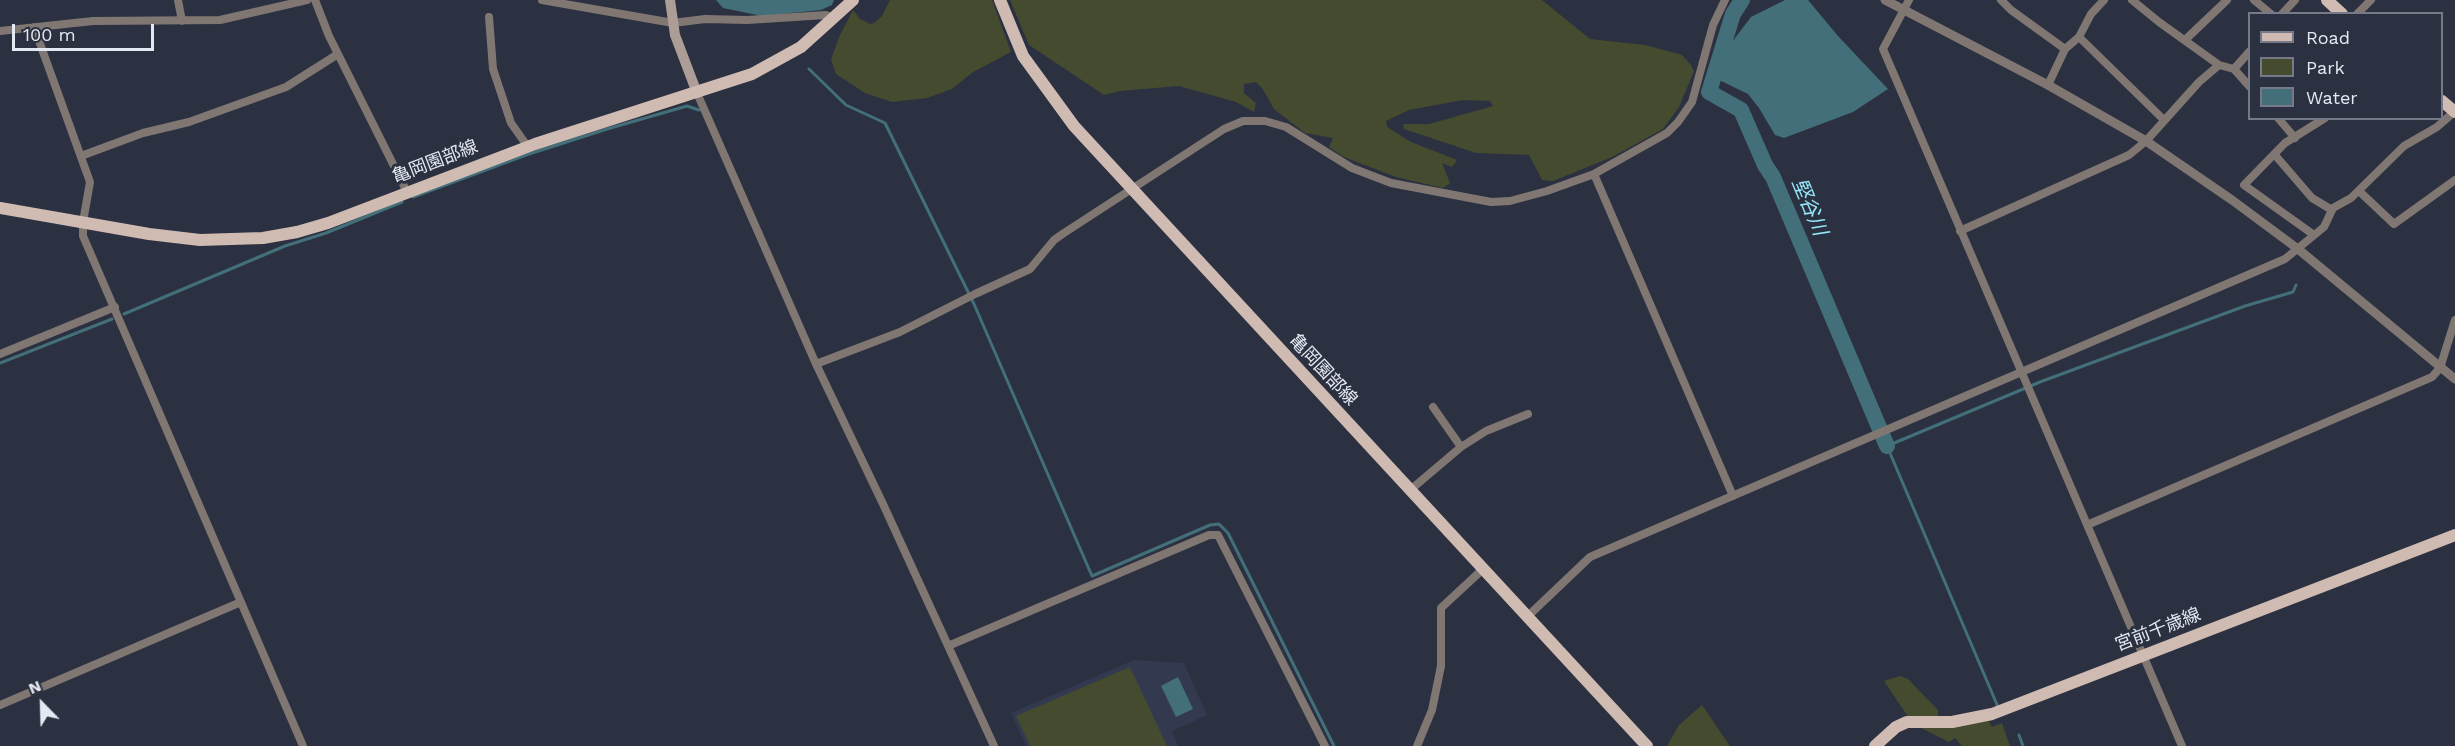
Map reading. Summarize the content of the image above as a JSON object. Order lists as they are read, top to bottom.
{
  "streets": {
    "main road": ["亀岡園部線", "宮前千歳線"]
  },
  "water": ["堅谷川"],
  "legend": ["Road", "Park", "Water"],
  "scale_bar": "100 m",
  "north": "top left"
}
